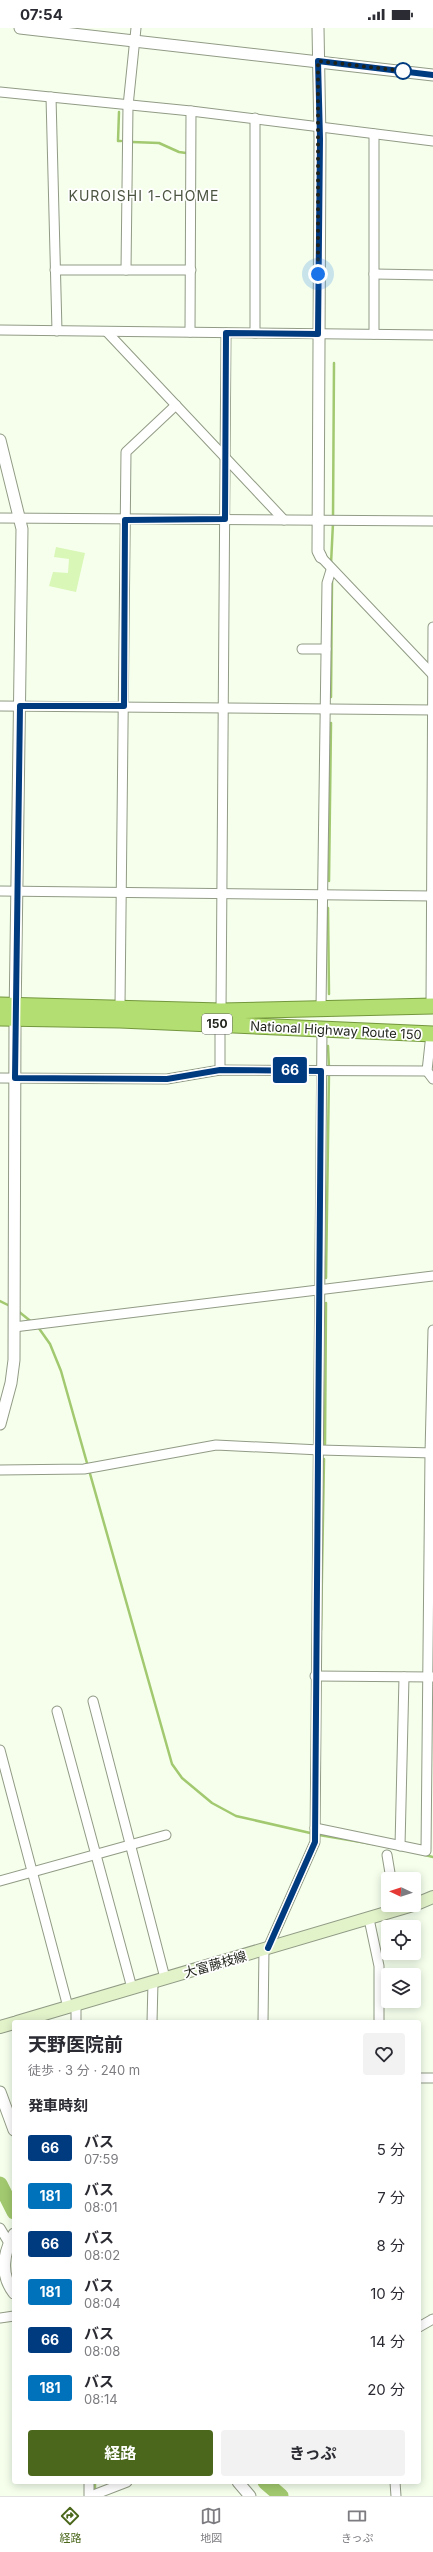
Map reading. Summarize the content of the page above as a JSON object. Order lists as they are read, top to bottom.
{
  "streets": {
    "highway": ["150", "National Highway Route 150"],
    "main road": ["大富藤枝線"]
  },
  "districts": ["KUROISHI 1-CHOME"],
  "lines": ["bus line 66"],
  "north": "left",
  "page": {
    "status": "07:54",
    "on_map": "66",
    "heading": [
      ["天野医院前", "徒歩 · 3 分 · 240 m"],
      "発車時刻"
    ],
    "list": [
      {
        "mark": "66",
        "name": "バス",
        "note": "07:59",
        "value": "5 分"
      },
      {
        "mark": "181",
        "name": "バス",
        "note": "08:01",
        "value": "7 分"
      },
      {
        "mark": "66",
        "name": "バス",
        "note": "08:02",
        "value": "8 分"
      },
      {
        "mark": "181",
        "name": "バス",
        "note": "08:04",
        "value": "10 分"
      },
      {
        "mark": "66",
        "name": "バス",
        "note": "08:08",
        "value": "14 分"
      },
      {
        "mark": "181",
        "name": "バス",
        "note": "08:14",
        "value": "20 分"
      }
    ],
    "buttons": ["経路", "きっぷ"],
    "tabs": ["経路", "地図", "きっぷ"]
  }
}
